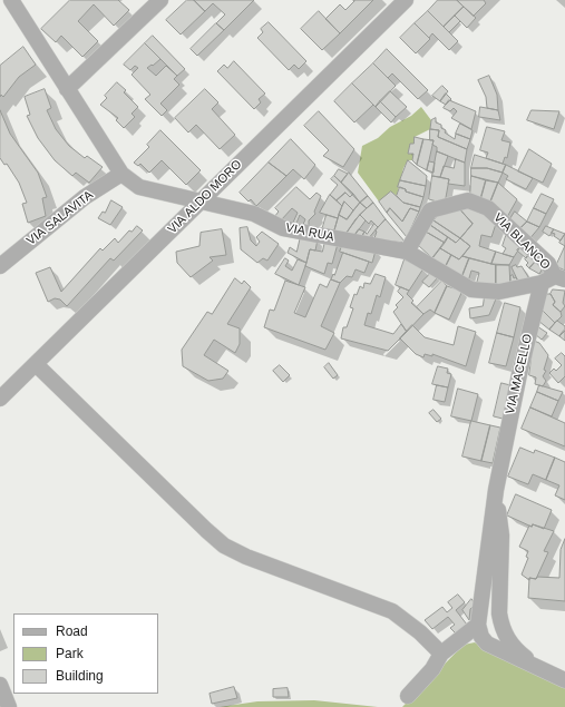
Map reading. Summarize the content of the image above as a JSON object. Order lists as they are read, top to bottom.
{
  "streets": {
    "street": [
      "VIA ALDO MORO",
      "VIA SALAVITA",
      "VIA RUA",
      "VIA BLANCO",
      "VIA MACELLO"
    ]
  },
  "crossings": [
    ["VIA ALDO MORO", "VIA RUA"],
    ["VIA SALAVITA", "VIA RUA"],
    ["VIA RUA", "VIA BLANCO"],
    ["VIA RUA", "VIA MACELLO"],
    ["VIA BLANCO", "VIA MACELLO"]
  ],
  "legend": ["Road", "Park", "Building"]
}
